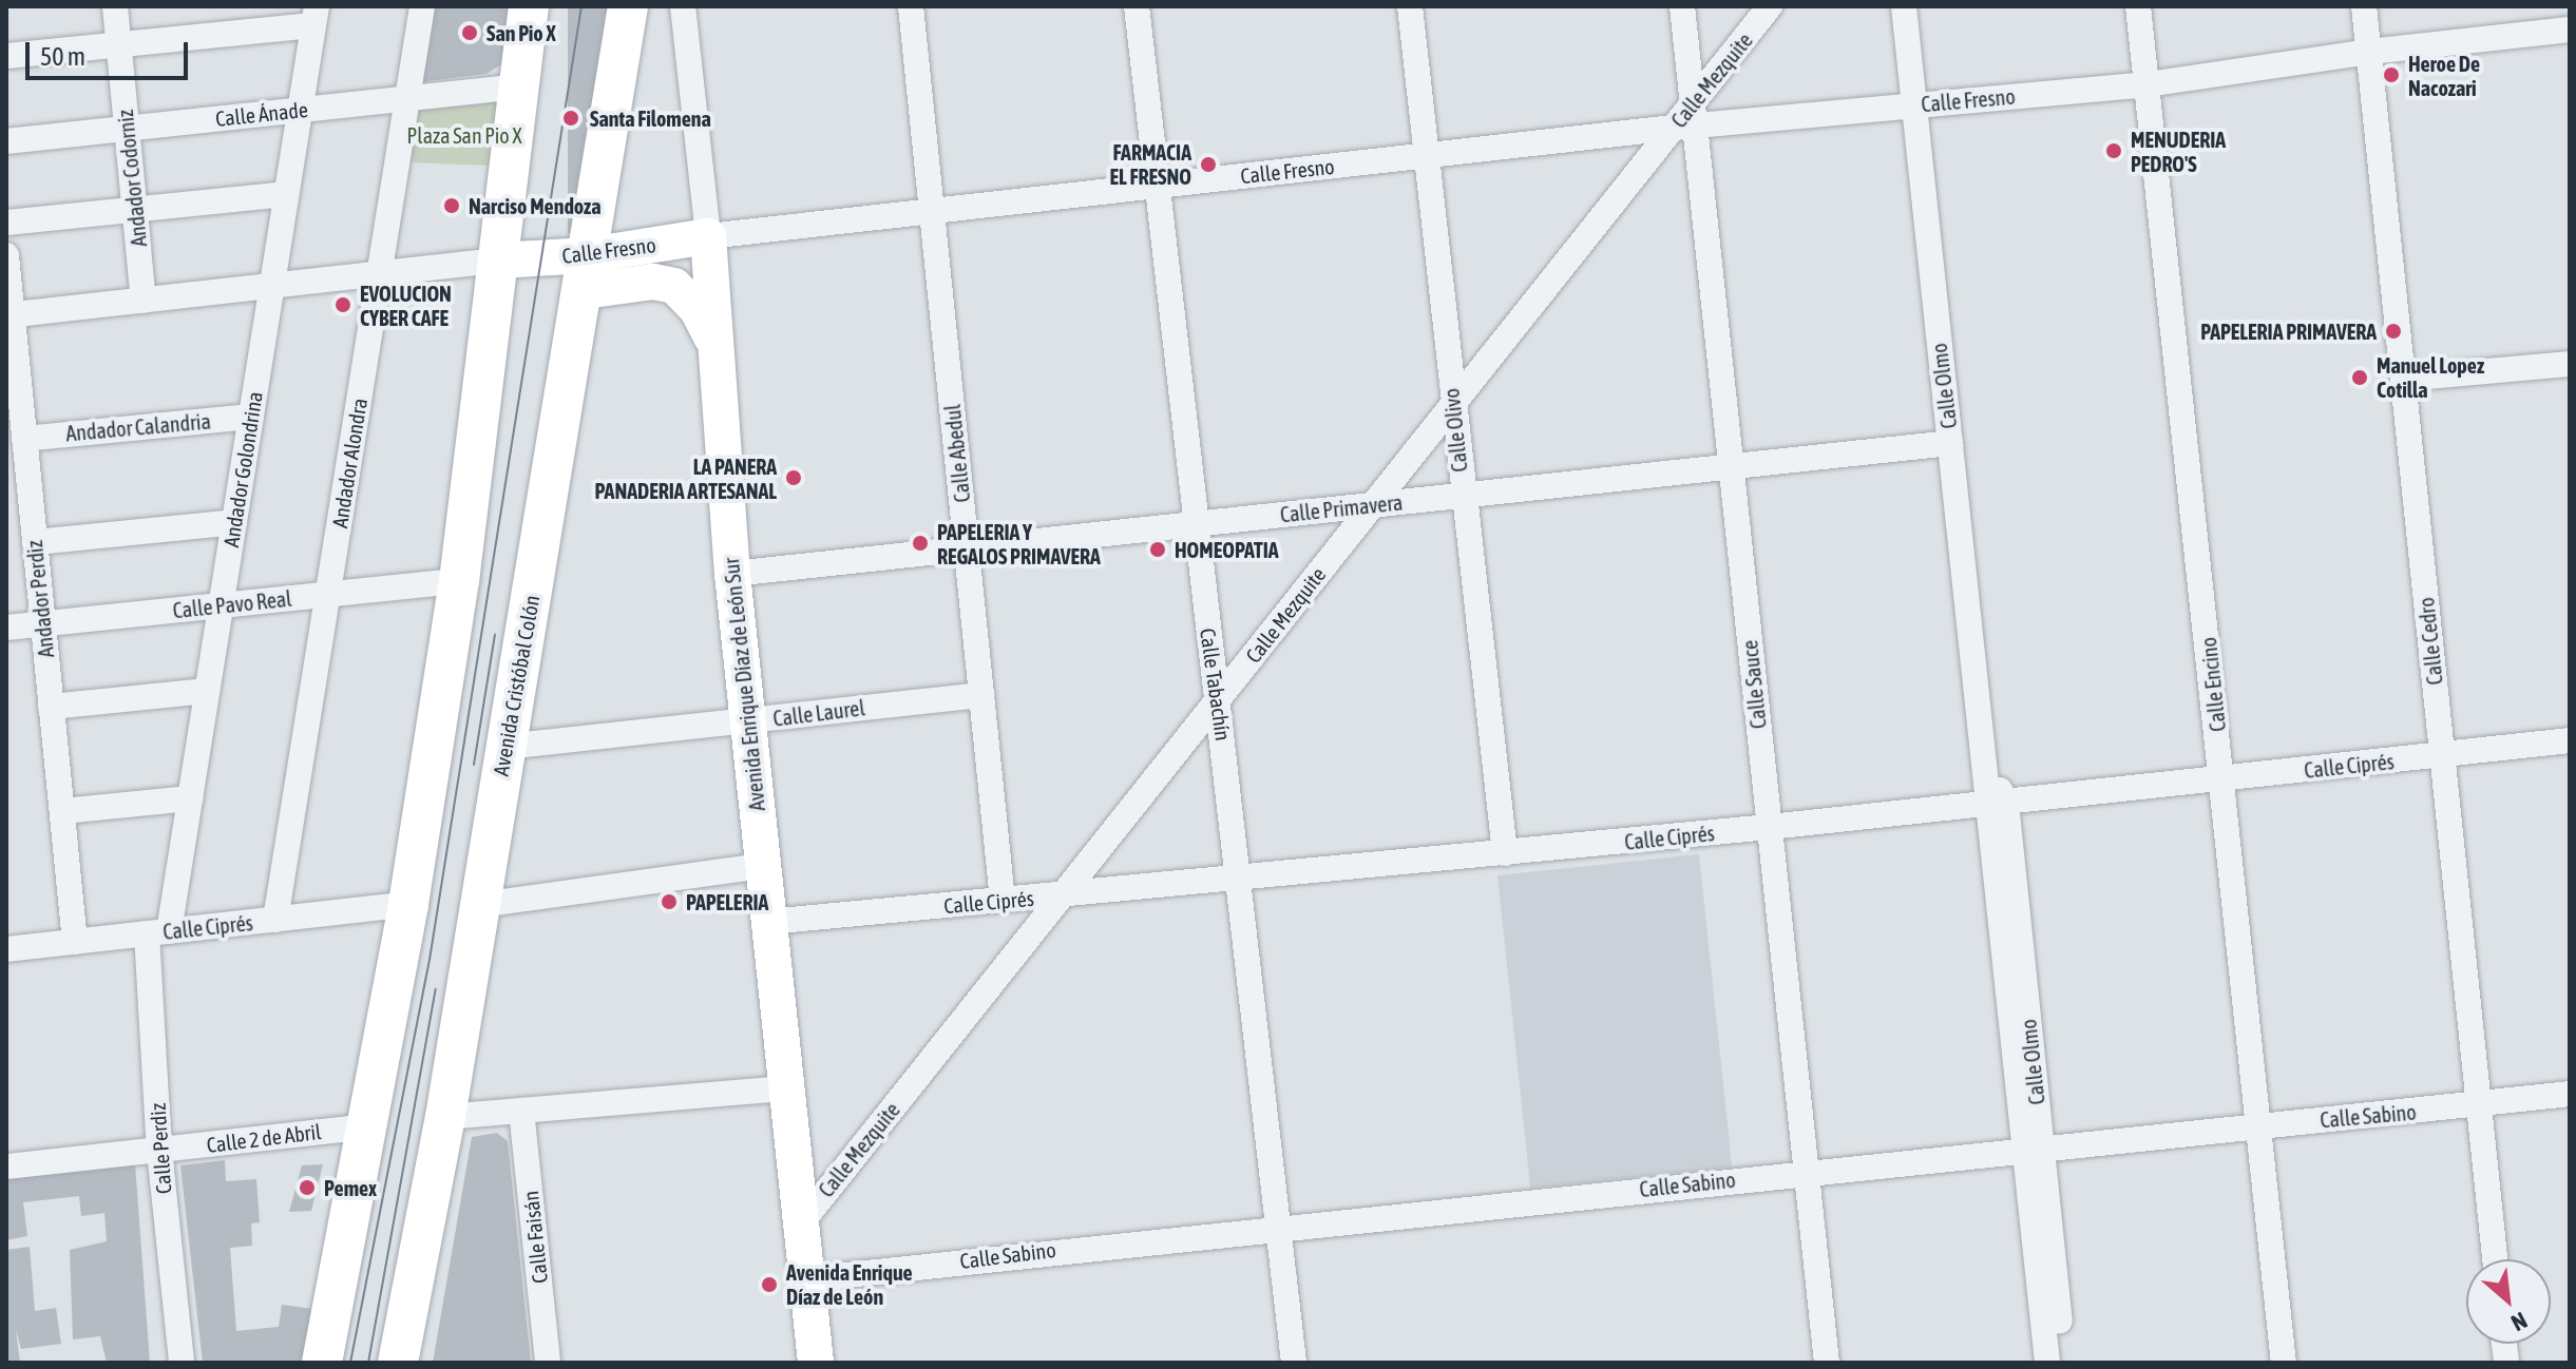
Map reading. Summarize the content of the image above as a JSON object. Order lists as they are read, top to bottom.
{
  "streets": {
    "main road": ["Calle Fresno", "Avenida Enrique Díaz de León Sur", "Avenida Cristóbal Colón"],
    "street": [
      "Calle Mezquite",
      "Calle Ánade",
      "Andador Codorniz",
      "Calle Olmo",
      "Andador Calandria",
      "Calle Olivo",
      "Calle Abedul",
      "Andador Alondra",
      "Andador Golondrina",
      "Calle Primavera",
      "Andador Perdiz",
      "Calle Pavo Real",
      "Calle Cedro",
      "Calle Tabachín",
      "Calle Sauce",
      "Calle Encino",
      "Calle Laurel",
      "Calle Ciprés",
      "Calle Sabino",
      "Calle 2 de Abril",
      "Calle Perdiz",
      "Calle Faisán"
    ]
  },
  "crossings": [
    ["Calle Mezquite", "Calle Fresno"],
    ["Calle Mezquite", "Calle Olivo"],
    ["Calle Mezquite", "Calle Primavera"],
    ["Calle Mezquite", "Avenida Enrique Díaz de León Sur"],
    ["Calle Mezquite", "Calle Tabachín"],
    ["Calle Mezquite", "Calle Sauce"],
    ["Calle Mezquite", "Calle Ciprés"],
    ["Calle Fresno", "Andador Codorniz"],
    ["Calle Fresno", "Calle Olmo"],
    ["Calle Fresno", "Calle Olivo"],
    ["Calle Fresno", "Calle Abedul"],
    ["Calle Fresno", "Andador Alondra"],
    ["Calle Fresno", "Andador Golondrina"],
    ["Calle Fresno", "Andador Perdiz"],
    ["Calle Fresno", "Calle Cedro"],
    ["Calle Fresno", "Avenida Enrique Díaz de León Sur"],
    ["Calle Fresno", "Calle Tabachín"],
    ["Calle Fresno", "Calle Sauce"],
    ["Calle Fresno", "Calle Encino"],
    ["Calle Fresno", "Avenida Cristóbal Colón"],
    ["Calle Ánade", "Andador Codorniz"],
    ["Calle Ánade", "Andador Alondra"],
    ["Calle Ánade", "Andador Golondrina"],
    ["Calle Olmo", "Calle Primavera"],
    ["Calle Olmo", "Calle Ciprés"],
    ["Calle Olmo", "Calle Sabino"],
    ["Andador Calandria", "Andador Golondrina"],
    ["Andador Calandria", "Andador Perdiz"],
    ["Calle Olivo", "Calle Primavera"],
    ["Calle Olivo", "Calle Ciprés"],
    ["Calle Abedul", "Calle Primavera"],
    ["Calle Abedul", "Calle Laurel"],
    ["Calle Abedul", "Calle Ciprés"],
    ["Andador Alondra", "Calle Pavo Real"],
    ["Andador Alondra", "Calle Ciprés"],
    ["Andador Golondrina", "Calle Pavo Real"],
    ["Andador Golondrina", "Calle Ciprés"],
    ["Andador Golondrina", "Calle Perdiz"],
    ["Calle Primavera", "Avenida Enrique Díaz de León Sur"],
    ["Calle Primavera", "Calle Tabachín"],
    ["Calle Primavera", "Calle Sauce"],
    ["Andador Perdiz", "Calle Pavo Real"],
    ["Andador Perdiz", "Calle Ciprés"],
    ["Calle Cedro", "Calle Ciprés"],
    ["Calle Cedro", "Calle Sabino"],
    ["Avenida Enrique Díaz de León Sur", "Calle Laurel"],
    ["Avenida Enrique Díaz de León Sur", "Calle Ciprés"],
    ["Avenida Enrique Díaz de León Sur", "Calle Sabino"],
    ["Calle Tabachín", "Calle Ciprés"],
    ["Calle Tabachín", "Calle Sabino"],
    ["Calle Sauce", "Calle Ciprés"],
    ["Calle Sauce", "Calle Sabino"],
    ["Calle Encino", "Calle Ciprés"],
    ["Calle Encino", "Calle Sabino"],
    ["Avenida Cristóbal Colón", "Calle Laurel"],
    ["Calle Ciprés", "Calle Perdiz"],
    ["Calle 2 de Abril", "Calle Perdiz"]
  ],
  "parks": ["Plaza San Pio X"],
  "places": [
    "San Pio X",
    "Heroe De Nacozari",
    "Santa Filomena",
    "MENUDERIA PEDRO'S",
    "FARMACIA EL FRESNO",
    "Narciso Mendoza",
    "EVOLUCION CYBER CAFE",
    "PAPELERIA PRIMAVERA",
    "Manuel Lopez Cotilla",
    "LA PANERA PANADERIA ARTESANAL",
    "PAPELERIA Y REGALOS PRIMAVERA",
    "HOMEOPATIA",
    "PAPELERIA",
    "Pemex",
    "Avenida Enrique Díaz de León"
  ],
  "scale_bar": "50 m",
  "north": "bottom right"
}
